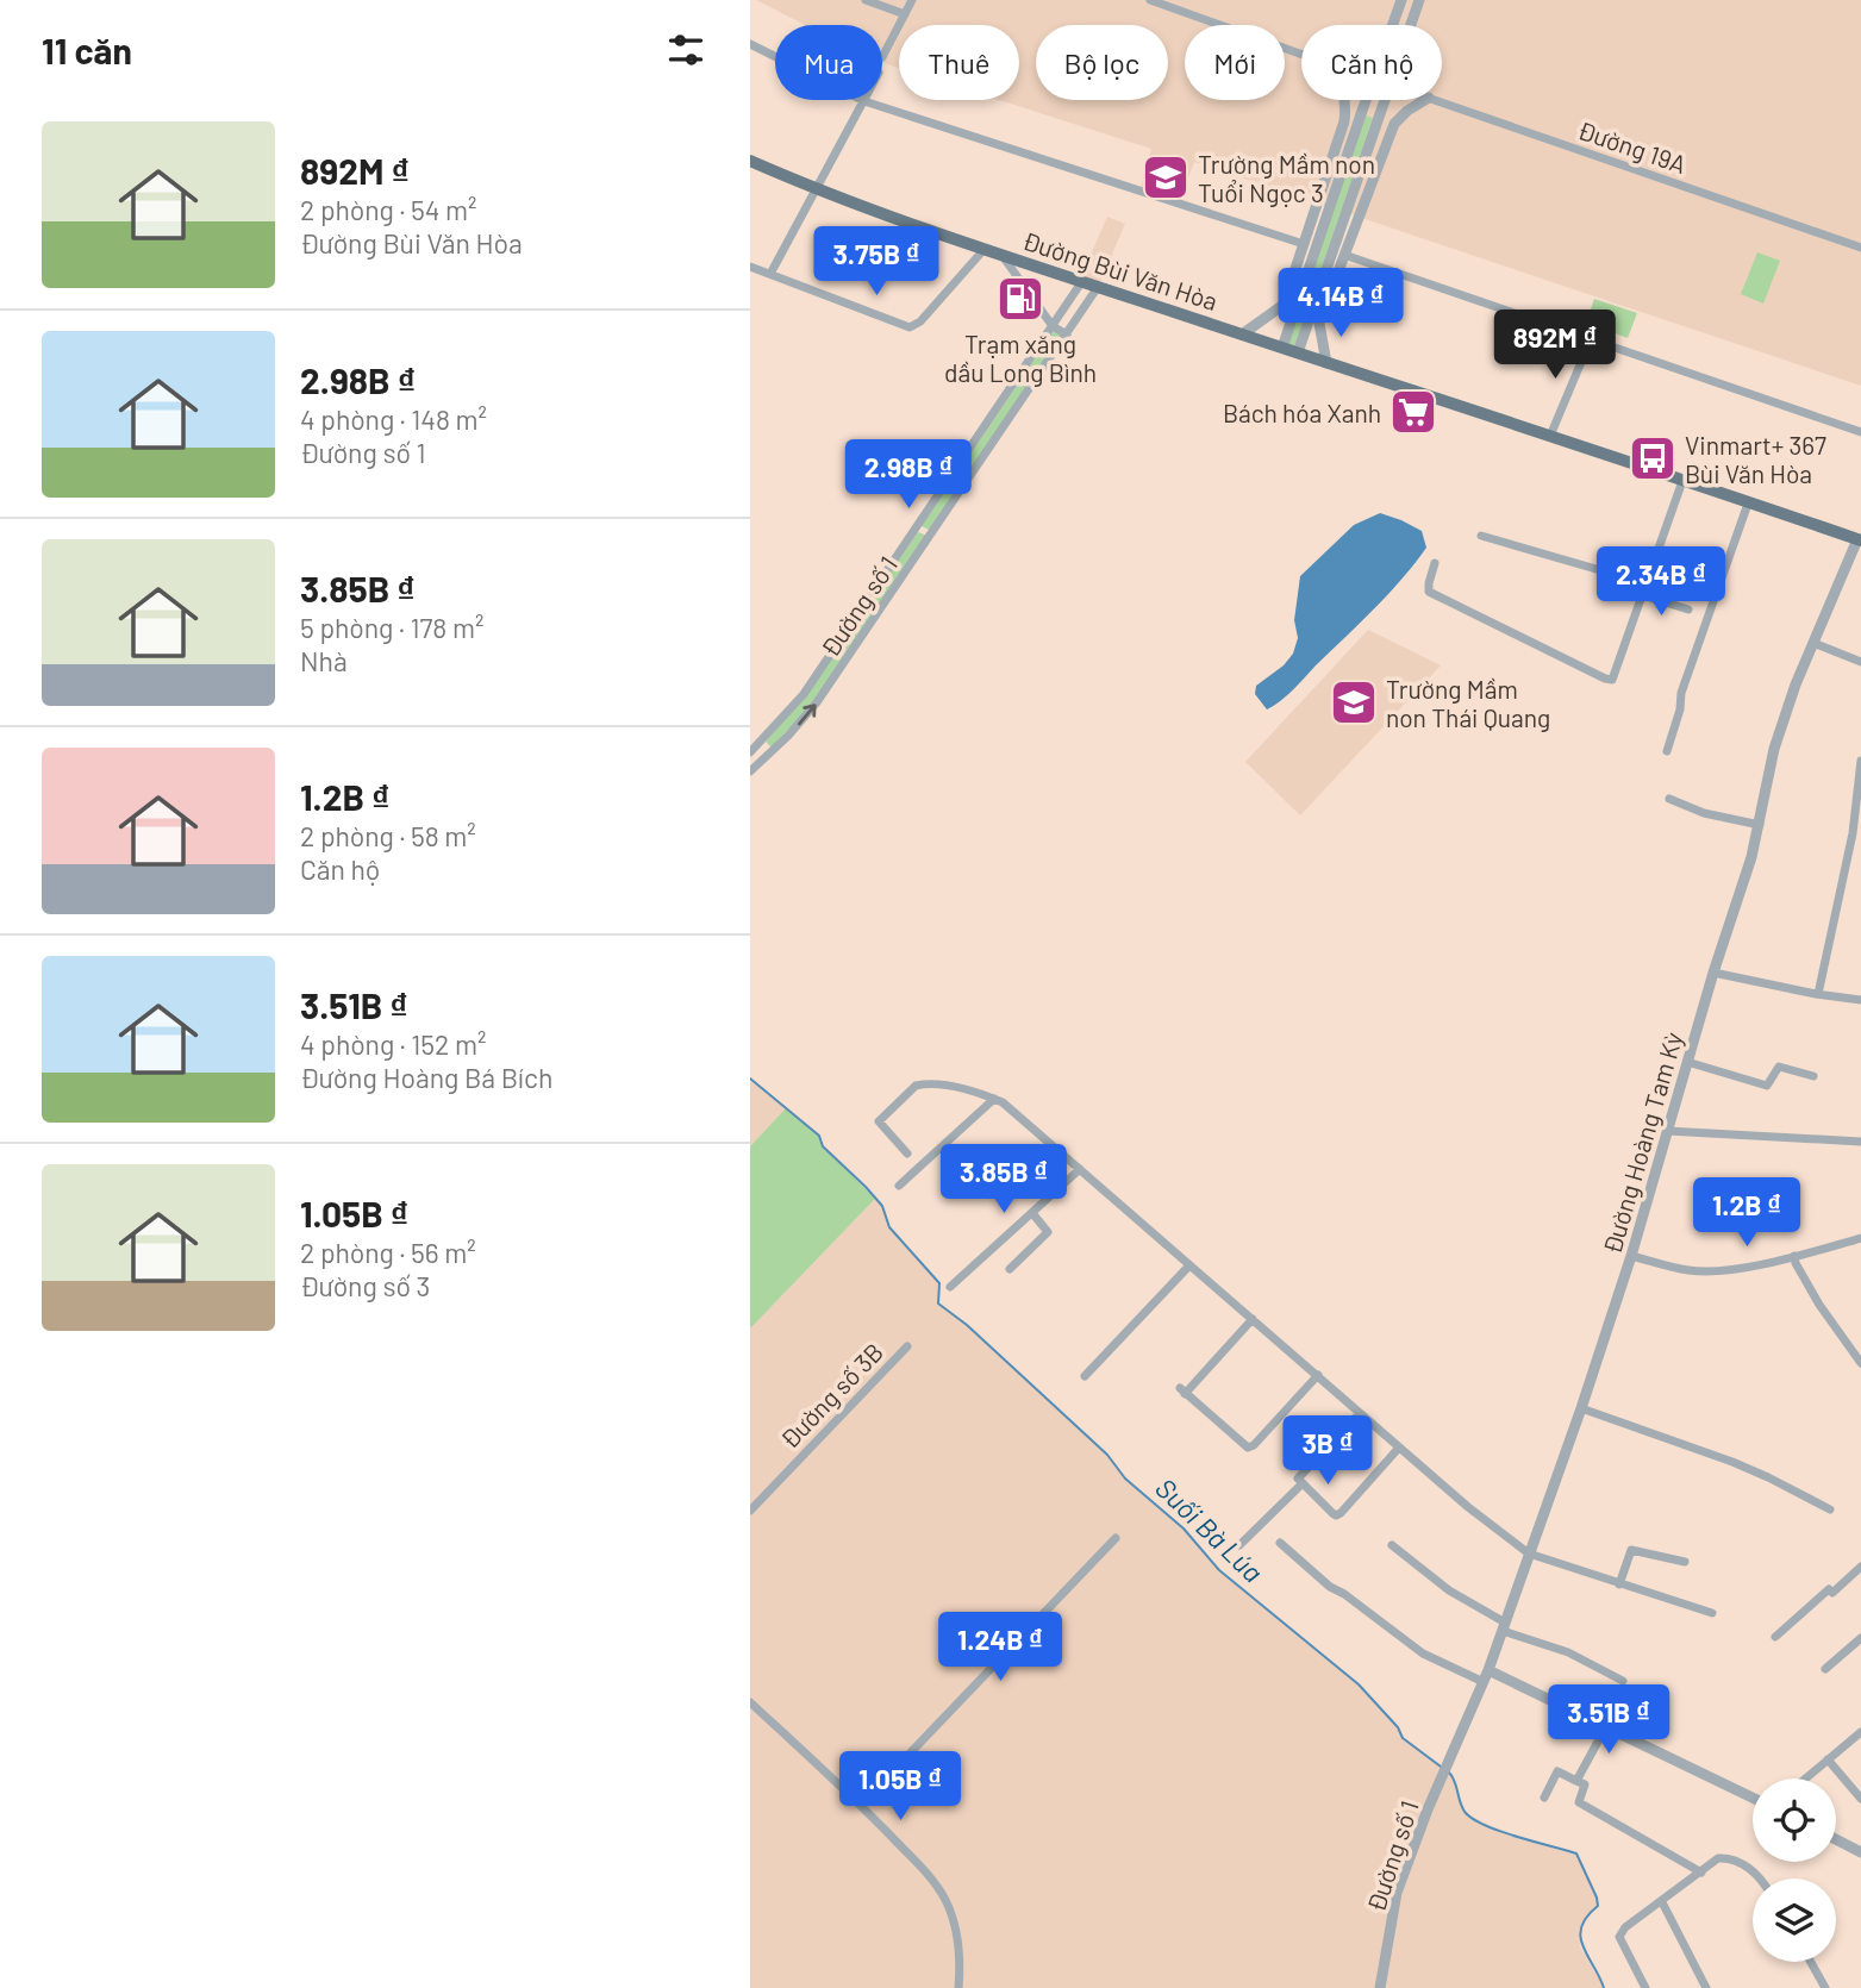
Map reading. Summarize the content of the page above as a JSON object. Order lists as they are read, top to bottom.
{
  "streets": {
    "main road": ["Đường Bùi Văn Hòa"],
    "street": [
      "Đường 19A",
      "Đường số 1",
      "Đường Hoàng Tam Kỳ",
      "Đường số 3B"
    ]
  },
  "crossings": [
    ["Đường Bùi Văn Hòa", "Đường số 1"],
    ["Đường Bùi Văn Hòa", "Đường Hoàng Tam Kỳ"],
    ["Đường số 1", "Đường Hoàng Tam Kỳ"]
  ],
  "water": ["Suối Bà Lúa"],
  "places": {
    "school or university": ["Trường Mầm non Tuổi Ngọc 3", "Trường Mầm non Thái Quang"],
    "fuel station": ["Trạm xăng dầu Long Bình"],
    "supermarket": ["Bách hóa Xanh"],
    "bus stop": ["Vinmart+ 367 Bùi Văn Hòa"]
  },
  "page": {
    "heading": "11 căn",
    "chip": [
      "Mua",
      "Thuê",
      "Bộ lọc",
      "Mới",
      "Căn hộ"
    ],
    "list": [
      {
        "name": "892M ₫",
        "note": "2 phòng · 54 m² · Đường Bùi Văn Hòa"
      },
      {
        "name": "2.98B ₫",
        "note": "4 phòng · 148 m² · Đường số 1"
      },
      {
        "name": "3.85B ₫",
        "note": "5 phòng · 178 m² · Nhà"
      },
      {
        "name": "1.2B ₫",
        "note": "2 phòng · 58 m² · Căn hộ"
      },
      {
        "name": "3.51B ₫",
        "note": "4 phòng · 152 m² · Đường Hoàng Bá Bích"
      },
      {
        "name": "1.05B ₫",
        "note": "2 phòng · 56 m² · Đường số 3"
      }
    ],
    "price": [
      "3.75B ₫",
      "4.14B ₫",
      "892M ₫",
      "2.98B ₫",
      "2.34B ₫",
      "3.85B ₫",
      "1.2B ₫",
      "3B ₫",
      "1.24B ₫",
      "3.51B ₫",
      "1.05B ₫"
    ]
  }
}
